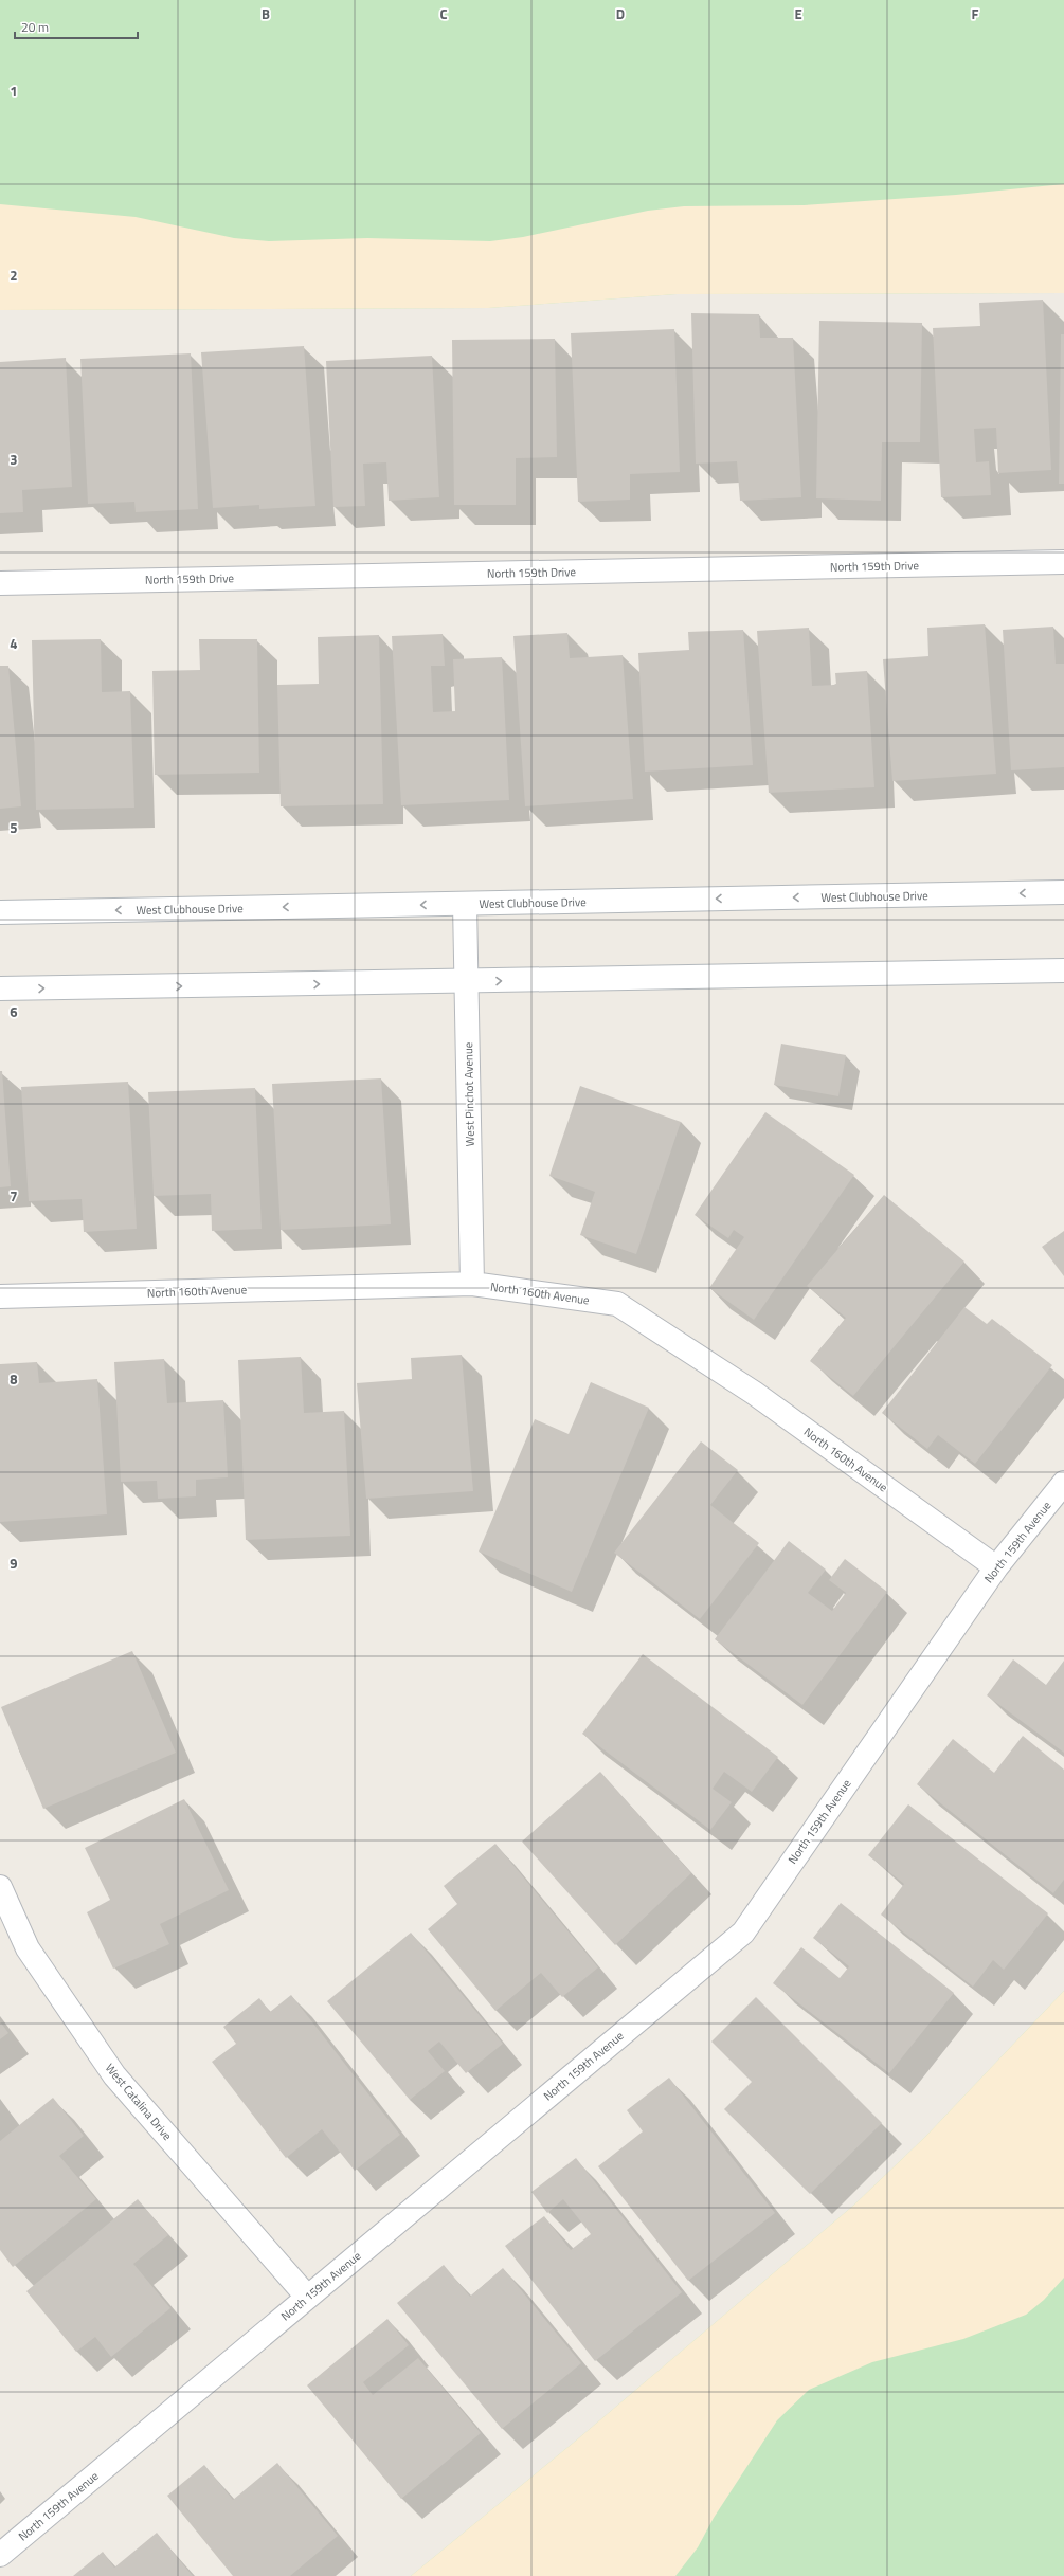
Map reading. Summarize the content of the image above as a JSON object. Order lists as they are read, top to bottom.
{
  "streets": {
    "street": [
      "North 159th Drive",
      "West Clubhouse Drive",
      "West Pinchot Avenue",
      "North 160th Avenue",
      "North 159th Avenue",
      "West Catalina Drive"
    ]
  },
  "crossings": [
    ["West Clubhouse Drive", "West Pinchot Avenue"],
    ["West Pinchot Avenue", "North 160th Avenue"],
    ["North 160th Avenue", "North 159th Avenue"],
    ["North 159th Avenue", "West Catalina Drive"]
  ],
  "scale_bar": "20 m",
  "grid": {
    "columns": [
      "B",
      "C",
      "D",
      "E",
      "F"
    ],
    "rows": [
      "1",
      "2",
      "3",
      "4",
      "5",
      "6",
      "7",
      "8",
      "9"
    ]
  }
}
